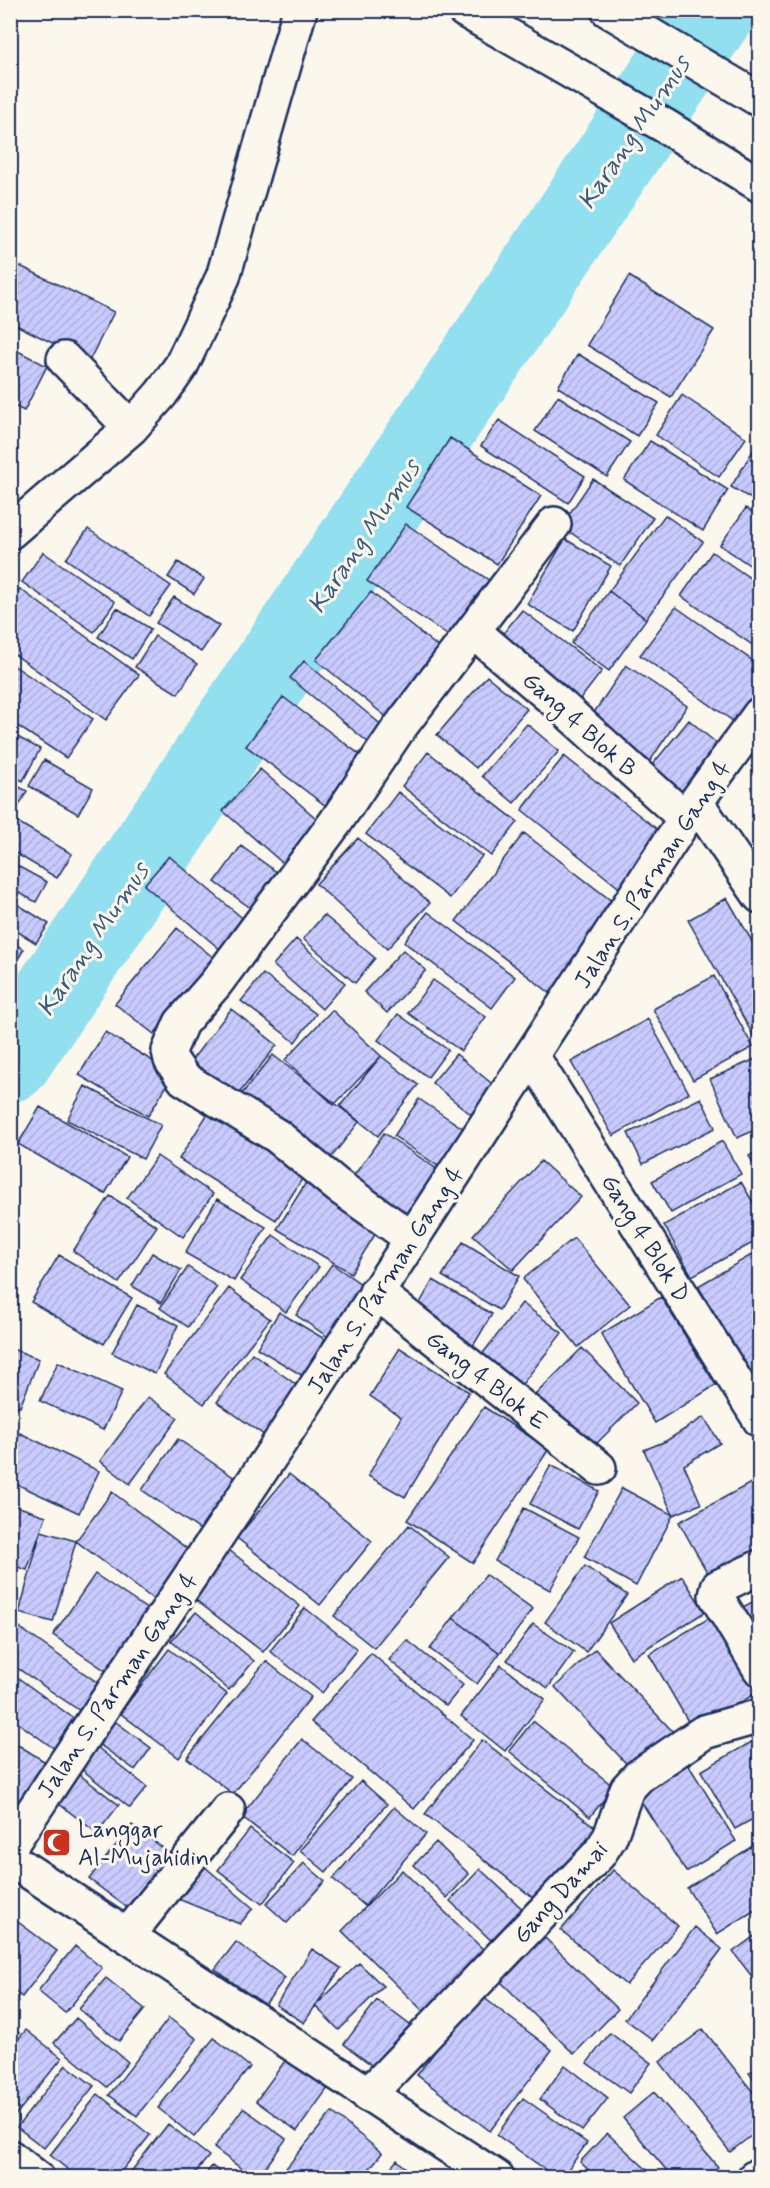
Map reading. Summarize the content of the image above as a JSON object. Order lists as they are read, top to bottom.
{
  "streets": {
    "street": [
      "Gang 4 Blok B",
      "Jalan S. Parman Gang 4",
      "Gang 4 Blok D",
      "Gang 4 Blok E",
      "Gang Damai"
    ]
  },
  "crossings": [
    ["Gang 4 Blok B", "Jalan S. Parman Gang 4"],
    ["Jalan S. Parman Gang 4", "Gang 4 Blok D"],
    ["Jalan S. Parman Gang 4", "Gang 4 Blok E"]
  ],
  "water": ["Karang Mumus"],
  "places": {
    "mosque": ["Langgar Al-Mujahidin"]
  }
}
